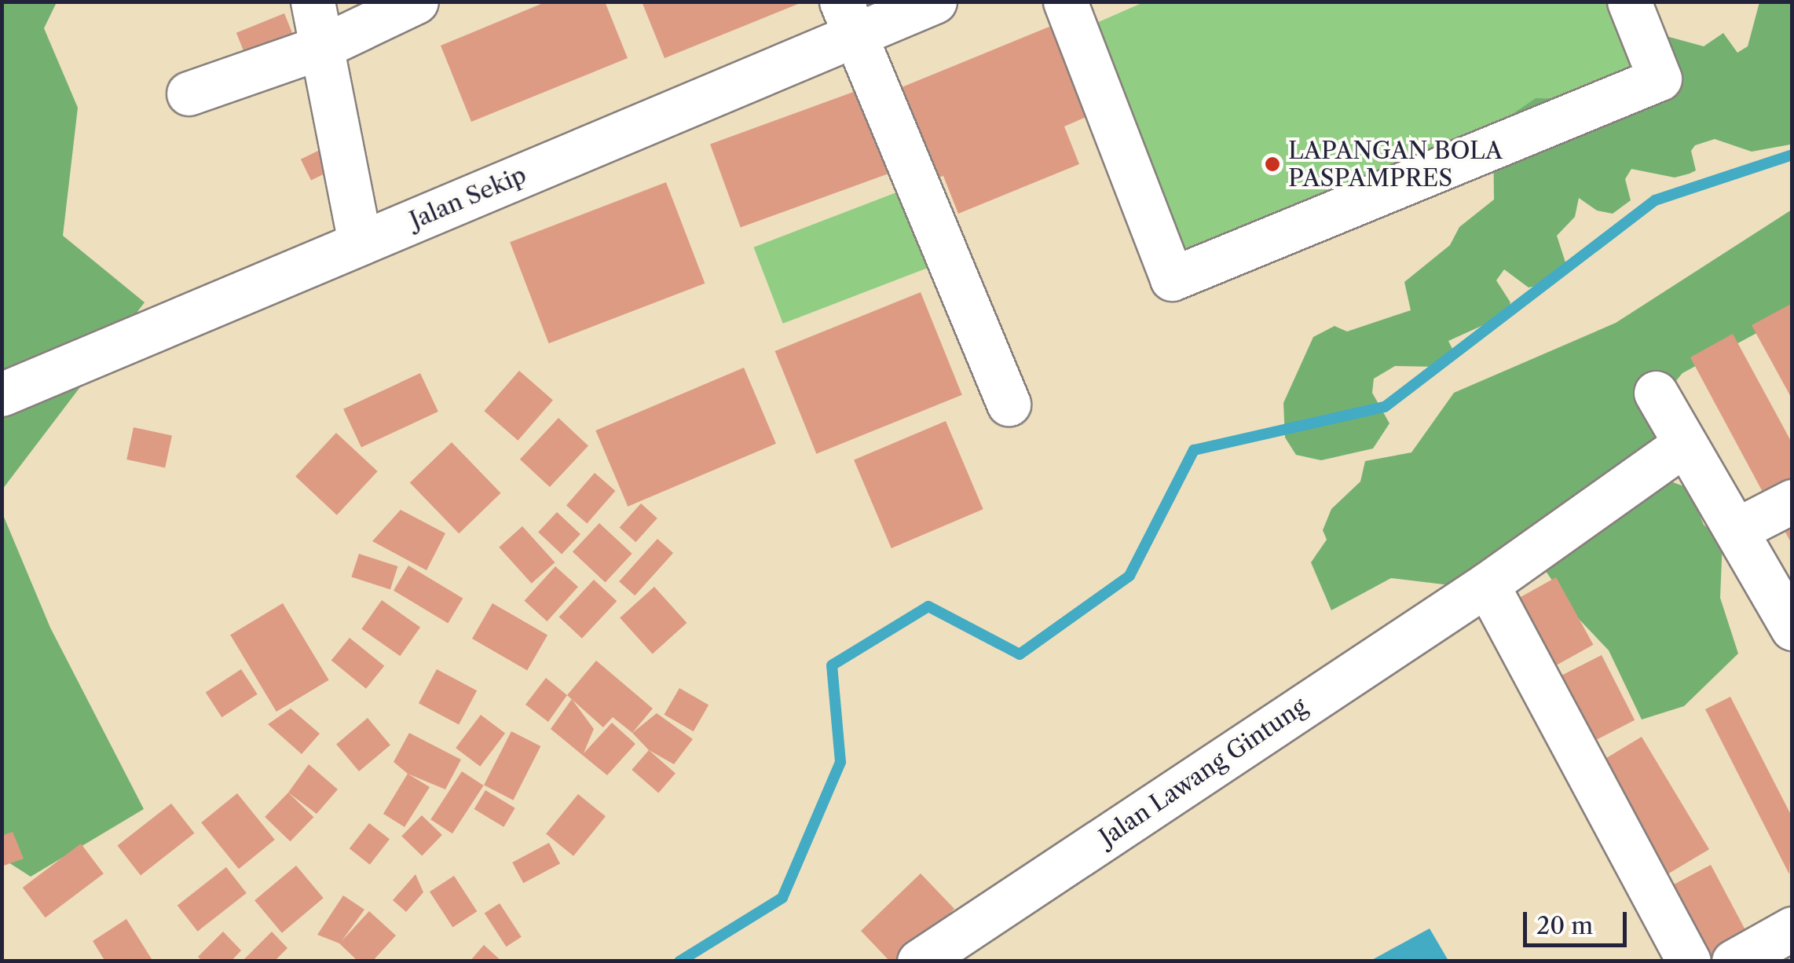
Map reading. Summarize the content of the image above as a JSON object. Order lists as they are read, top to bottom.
{
  "streets": {
    "street": ["Jalan Sekip", "Jalan Lawang Gintung"]
  },
  "places": ["LAPANGAN BOLA PASPAMPRES"],
  "scale_bar": "20 m"
}
